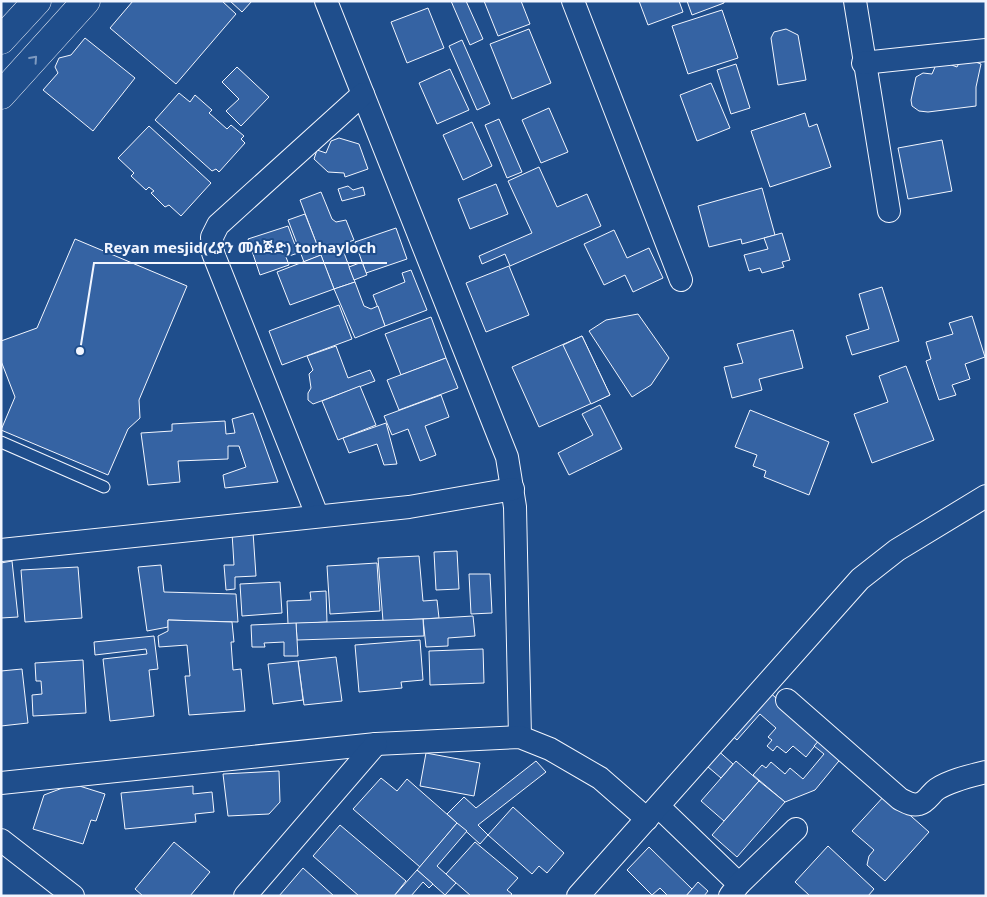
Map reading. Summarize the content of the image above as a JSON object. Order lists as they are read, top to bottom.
{
  "places": ["Reyan mesjid(ረያን መስጅድ) torhayloch"]
}
